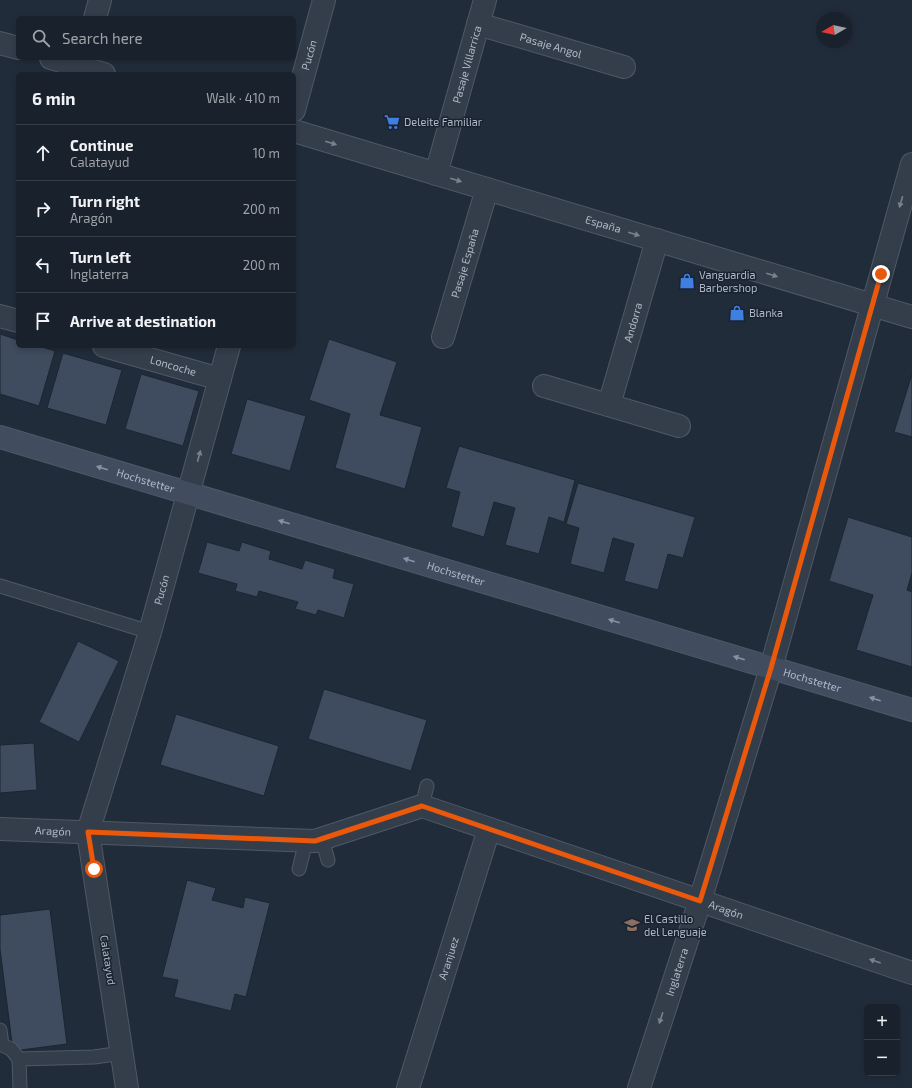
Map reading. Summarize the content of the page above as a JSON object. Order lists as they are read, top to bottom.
{
  "streets": {
    "main road": ["Hochstetter"],
    "street": [
      "Pasaje Angol",
      "Pucón",
      "Pasaje Villarrica",
      "España",
      "Pasaje España",
      "Andorra",
      "Loncoche",
      "Aragón",
      "Aranjuez",
      "Calatayud",
      "Inglaterra"
    ]
  },
  "crossings": [
    ["Pasaje Angol", "Pasaje Villarrica"],
    ["Pucón", "Loncoche"],
    ["Pucón", "Hochstetter"],
    ["Pucón", "Aragón"],
    ["Pucón", "Calatayud"],
    ["Pasaje Villarrica", "España"],
    ["España", "Pasaje España"],
    ["España", "Andorra"],
    ["España", "Inglaterra"],
    ["Hochstetter", "Inglaterra"],
    ["Aragón", "Aranjuez"],
    ["Aragón", "Calatayud"],
    ["Aragón", "Inglaterra"]
  ],
  "one_way": ["España", "Hochstetter", "Inglaterra"],
  "places": {
    "supermarket": ["Deleite Familiar"],
    "shop": ["Vanguardia Barbershop", "Blanka"],
    "school or university": ["El Castillo del Lenguaje"]
  },
  "north": "left",
  "page": {
    "search": "Search here",
    "heading": ["6 min", "Walk · 410 m"],
    "list": [
      ["Continue", "Calatayud", "10 m"],
      ["Turn right", "Aragón", "200 m"],
      ["Turn left", "Inglaterra", "200 m"],
      "Arrive at destination"
    ],
    "map_buttons": ["+", "−"]
  }
}
